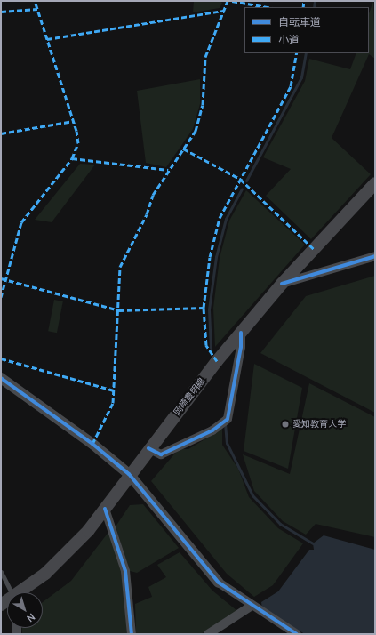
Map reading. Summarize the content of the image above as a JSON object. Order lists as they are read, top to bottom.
{
  "streets": {
    "main road": ["岡崎豊明線"]
  },
  "places": ["愛知教育大学"],
  "legend": ["自転車道", "小道"],
  "north": "bottom right"
}
